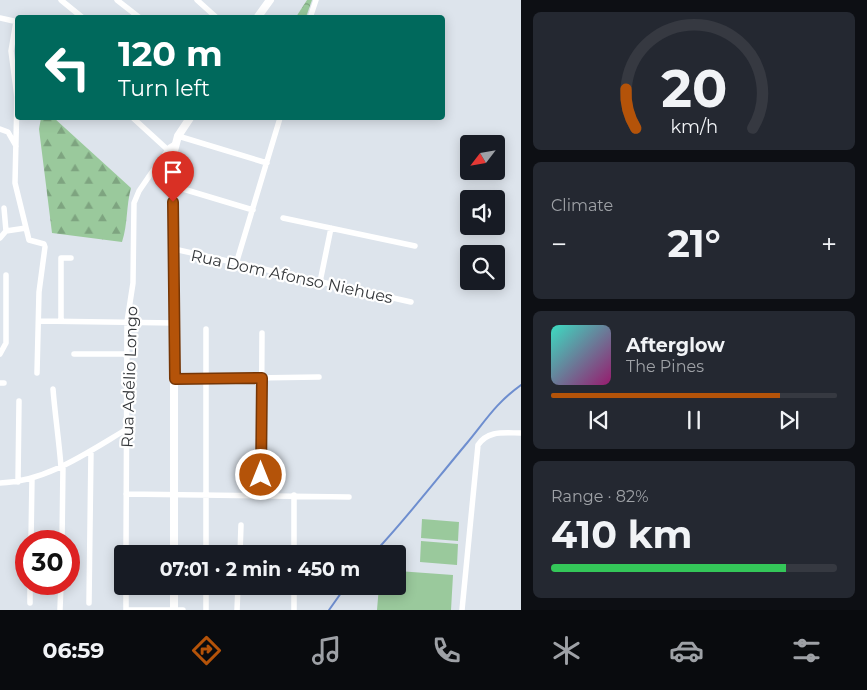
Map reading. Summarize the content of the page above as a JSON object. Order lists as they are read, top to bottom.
{
  "streets": {
    "street": ["Rua Dom Afonso Niehues", "Rua Adélio Longo"]
  },
  "north": "bottom left",
  "page": {
    "turn": ["120 m", "Turn left"],
    "tile": [
      "Climate",
      ["Range · 82%", "410 km"]
    ],
    "heat": ["−", "21°", "+"],
    "song": ["Afterglow", "The Pines"],
    "limit": "30",
    "trip": "07:01 · 2 min · 450 m",
    "tabs": "06:59",
    "gauge": ["20", "km/h"]
  }
}
